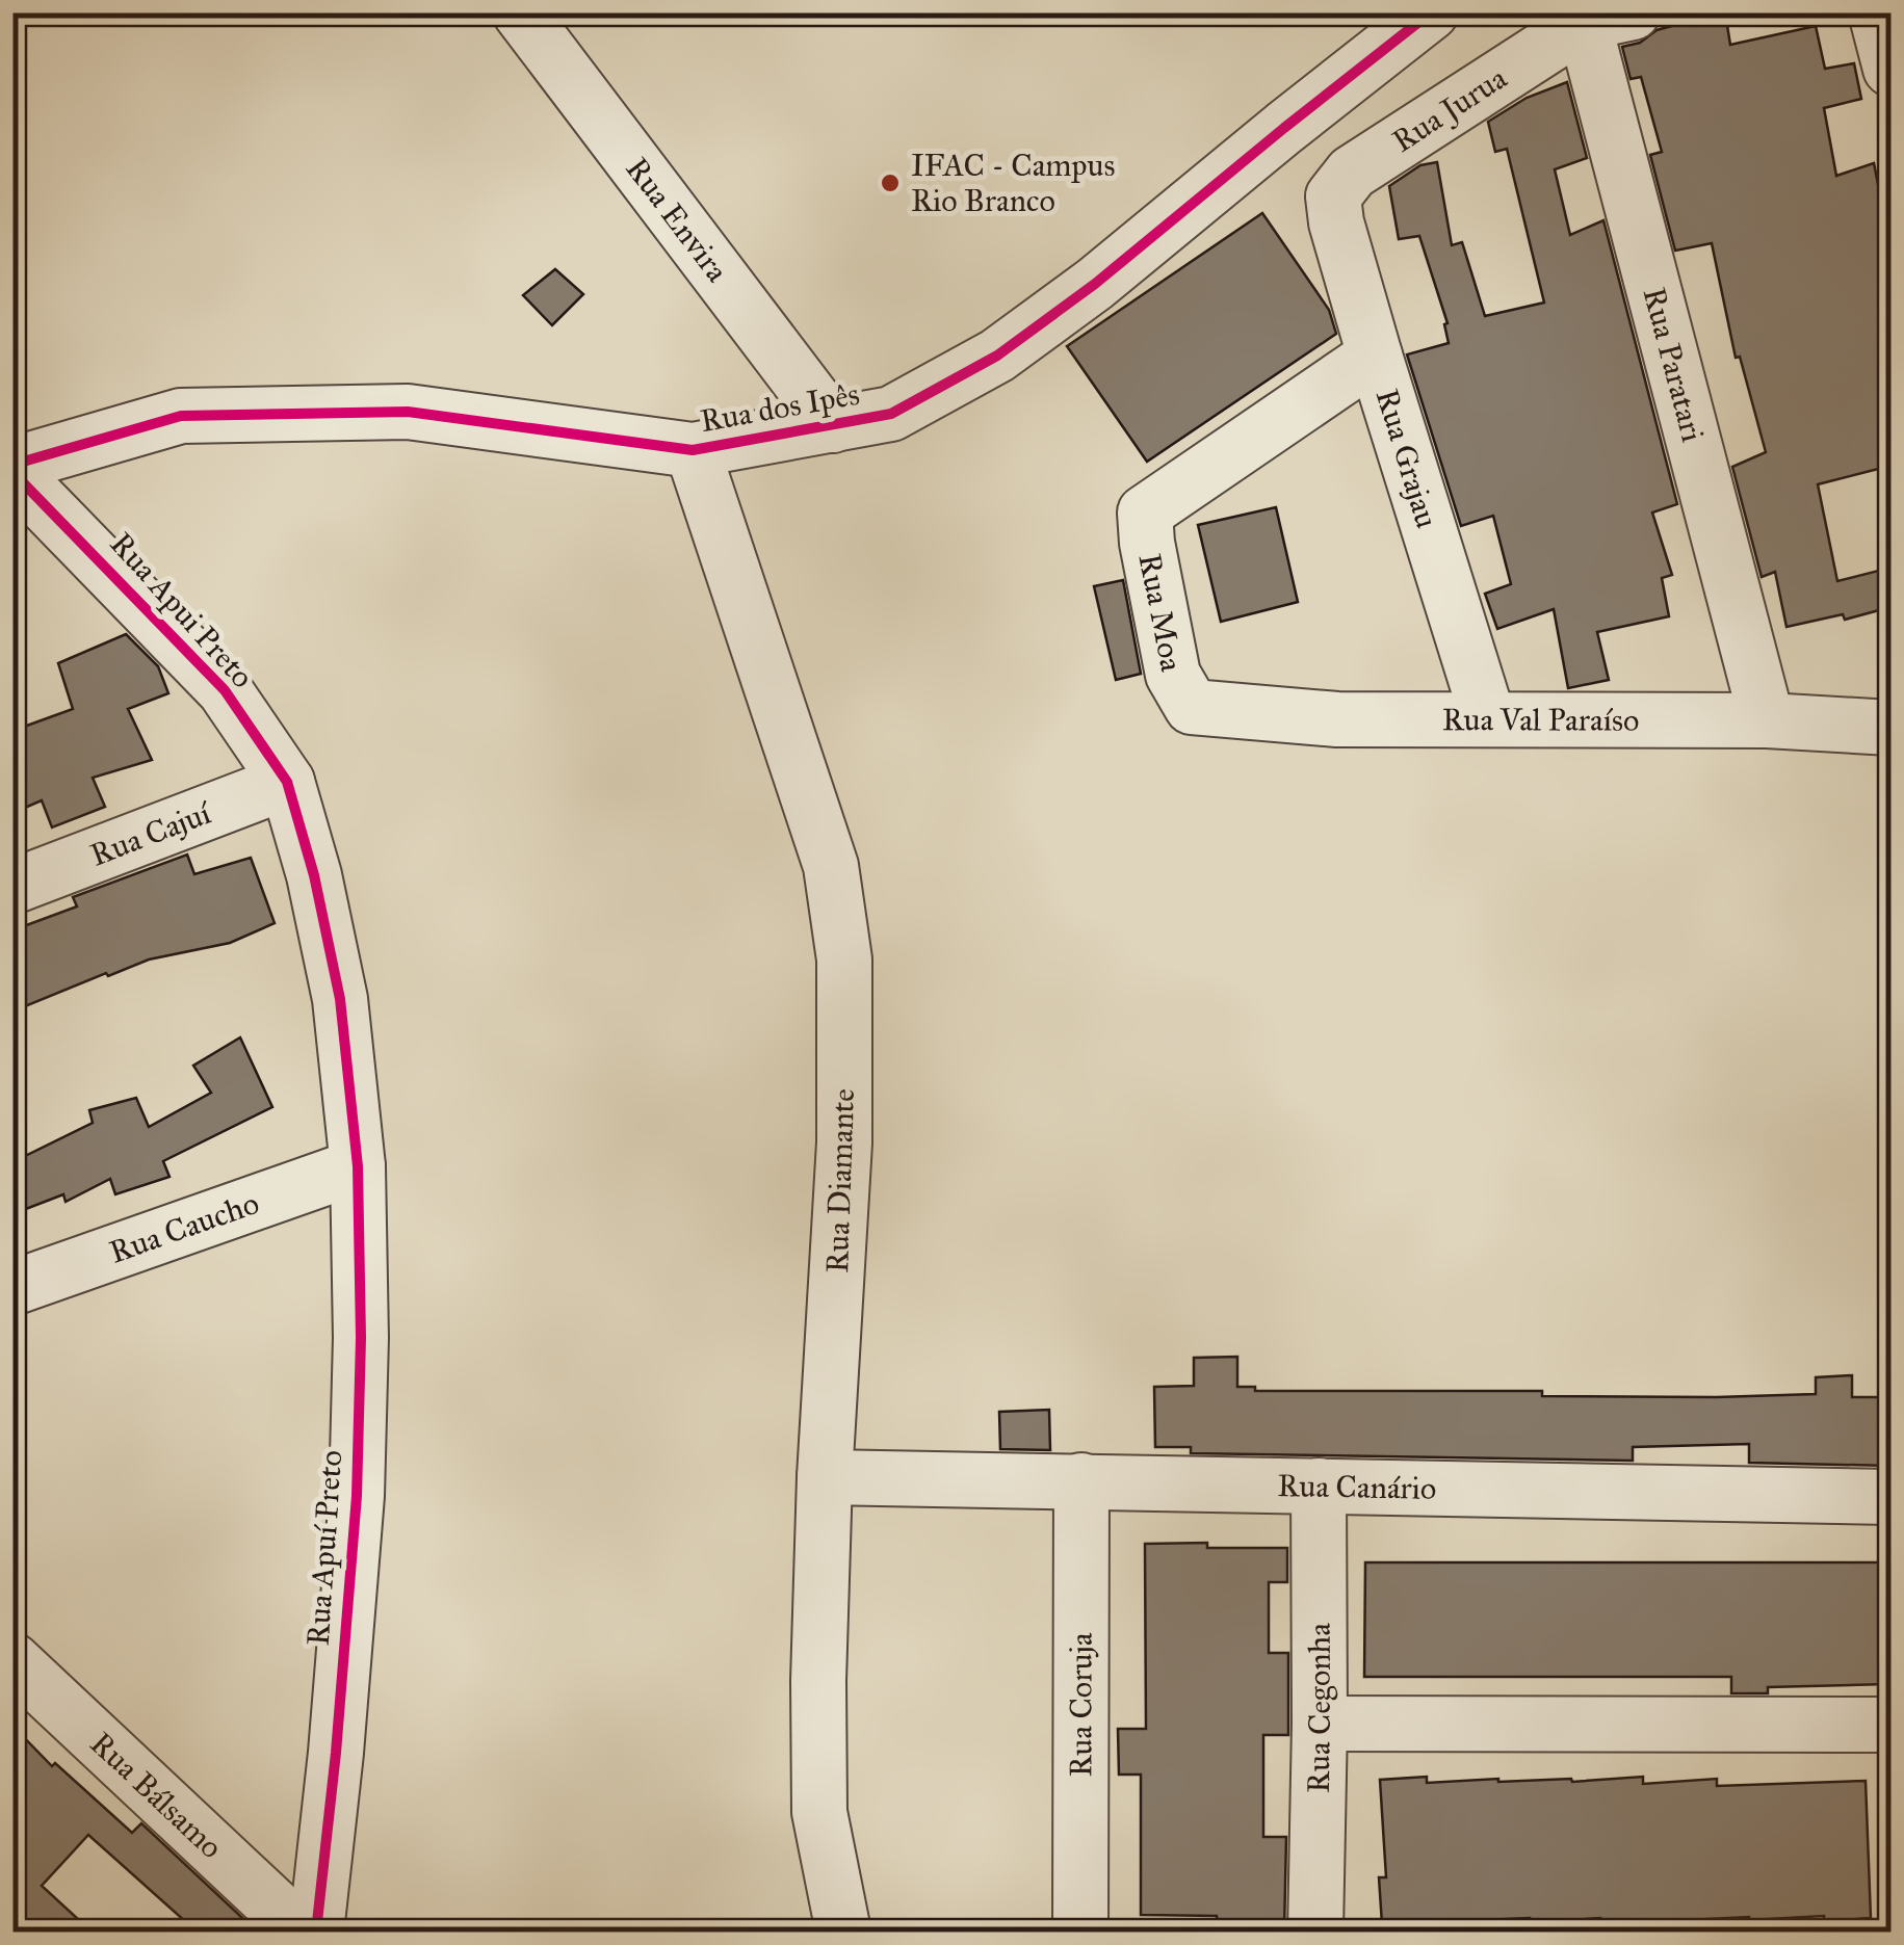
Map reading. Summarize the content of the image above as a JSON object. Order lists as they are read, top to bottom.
{
  "streets": {
    "street": [
      "Rua Jurua",
      "Rua Envira",
      "Rua Paratari",
      "Rua dos Ipês",
      "Rua Grajau",
      "Rua Apui Preto",
      "Rua Moa",
      "Rua Val Paraíso",
      "Rua Cajuí",
      "Rua Diamante",
      "Rua Caucho",
      "Rua Canário",
      "Rua Apuí Preto",
      "Rua Coruja",
      "Rua Cegonha",
      "Rua Bálsamo"
    ]
  },
  "crossings": [
    ["Rua Jurua", "Rua Paratari"],
    ["Rua Jurua", "Rua Grajau"],
    ["Rua Envira", "Rua dos Ipês"],
    ["Rua Paratari", "Rua Val Paraíso"],
    ["Rua dos Ipês", "Rua Apui Preto"],
    ["Rua dos Ipês", "Rua Diamante"],
    ["Rua Grajau", "Rua Moa"],
    ["Rua Grajau", "Rua Val Paraíso"],
    ["Rua Apui Preto", "Rua Cajuí"],
    ["Rua Apui Preto", "Rua Caucho"],
    ["Rua Apui Preto", "Rua Apuí Preto"],
    ["Rua Moa", "Rua Val Paraíso"],
    ["Rua Diamante", "Rua Canário"],
    ["Rua Caucho", "Rua Apuí Preto"],
    ["Rua Canário", "Rua Coruja"],
    ["Rua Canário", "Rua Cegonha"]
  ],
  "places": ["IFAC - Campus Rio Branco"]
}
